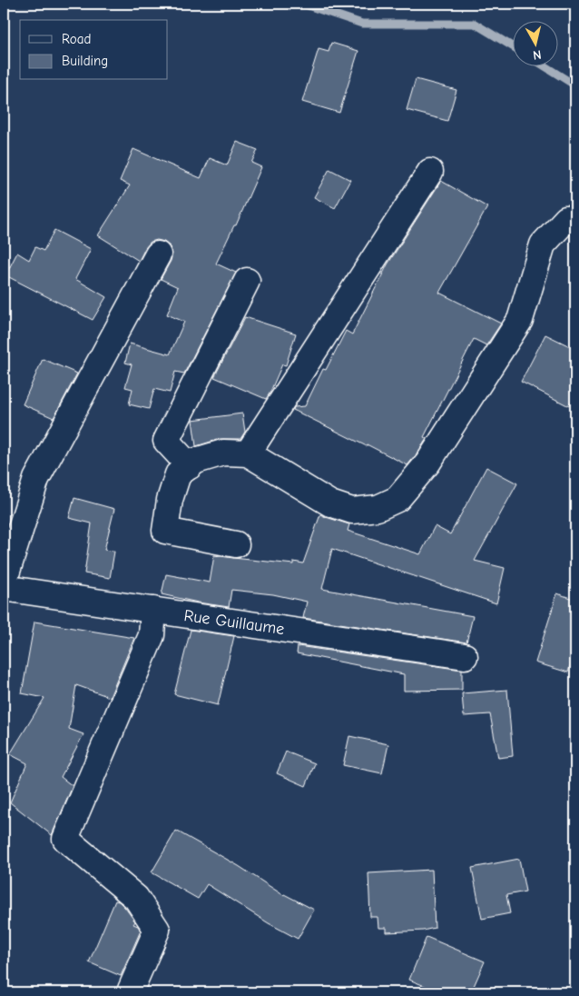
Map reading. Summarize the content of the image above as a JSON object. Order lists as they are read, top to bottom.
{
  "streets": {
    "street": ["Rue Guillaume"]
  },
  "legend": ["Road", "Building"],
  "north": "bottom"
}
